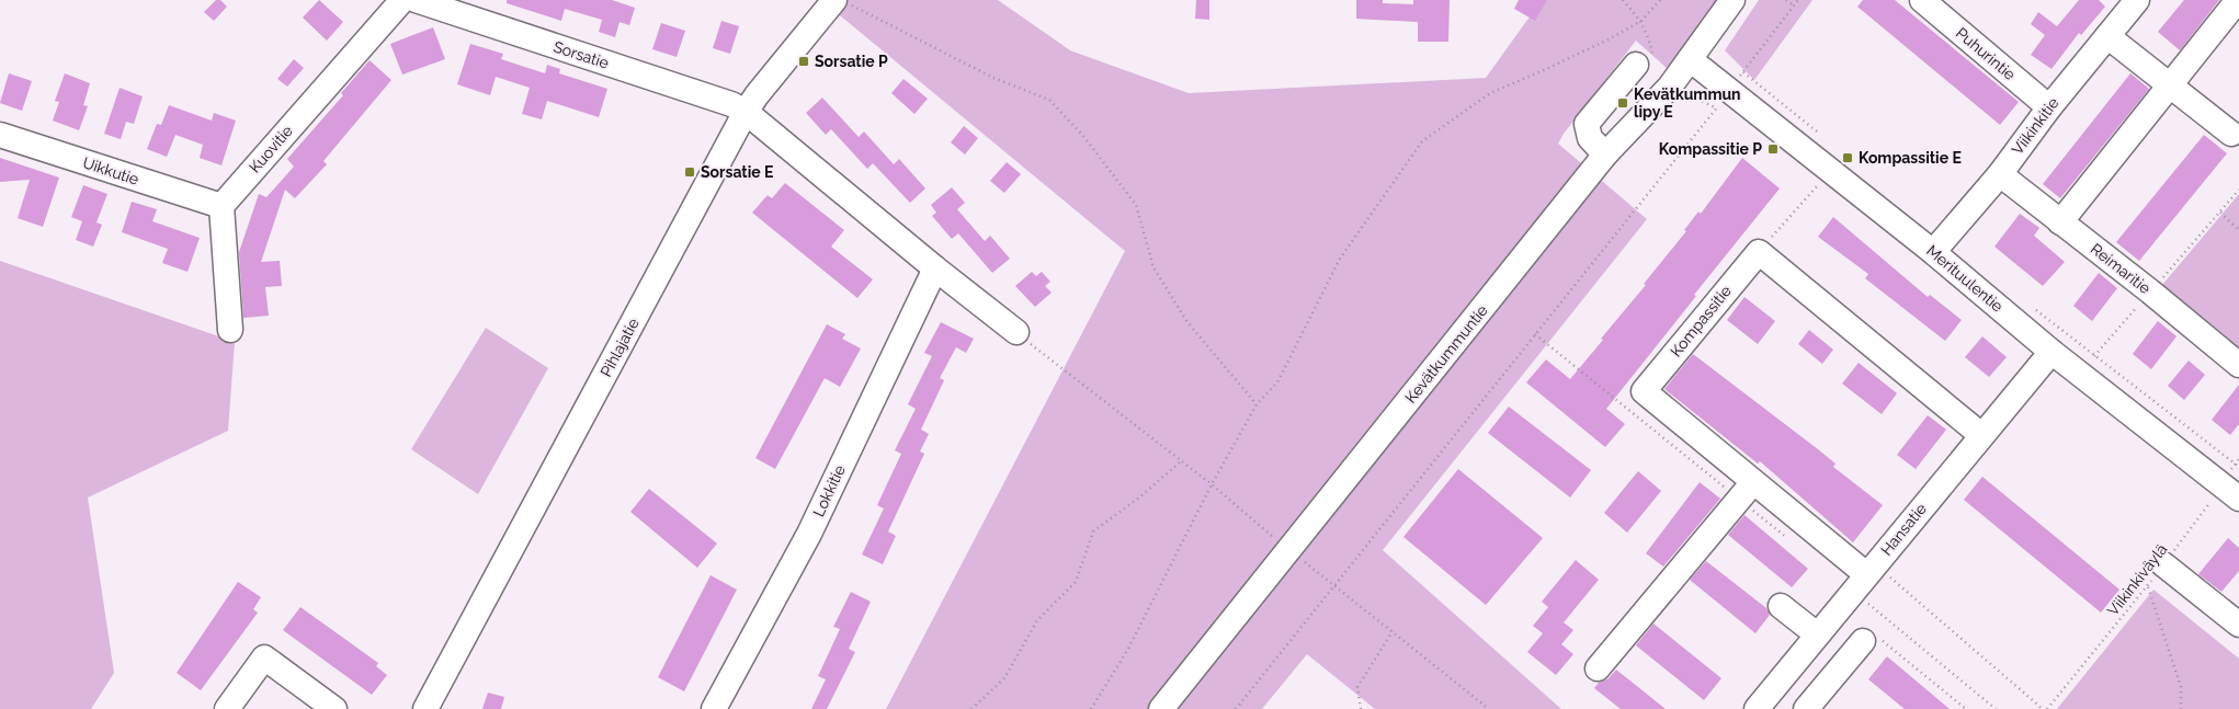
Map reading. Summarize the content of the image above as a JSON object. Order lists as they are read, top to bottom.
{
  "streets": {
    "street": [
      "Puhurintie",
      "Sorsatie",
      "Viikinkitie",
      "Kuovitie",
      "Uikkutie",
      "Reimaritie",
      "Merituulentie",
      "Kompassitie",
      "Pihlajatie",
      "Kevätkummuntie",
      "Lokkitie",
      "Hansatie"
    ],
    "path": ["Viikinkiväylä"]
  },
  "crossings": [
    ["Puhurintie", "Viikinkitie"],
    ["Sorsatie", "Pihlajatie"],
    ["Viikinkitie", "Reimaritie"],
    ["Viikinkitie", "Merituulentie"],
    ["Kuovitie", "Uikkutie"],
    ["Merituulentie", "Kevätkummuntie"],
    ["Merituulentie", "Hansatie"],
    ["Merituulentie", "Viikinkiväylä"],
    ["Kompassitie", "Hansatie"]
  ],
  "places": {
    "transit": [
      "Sorsatie P",
      "Kevätkummun lipy E",
      "Kompassitie P",
      "Kompassitie E",
      "Sorsatie E"
    ]
  }
}
